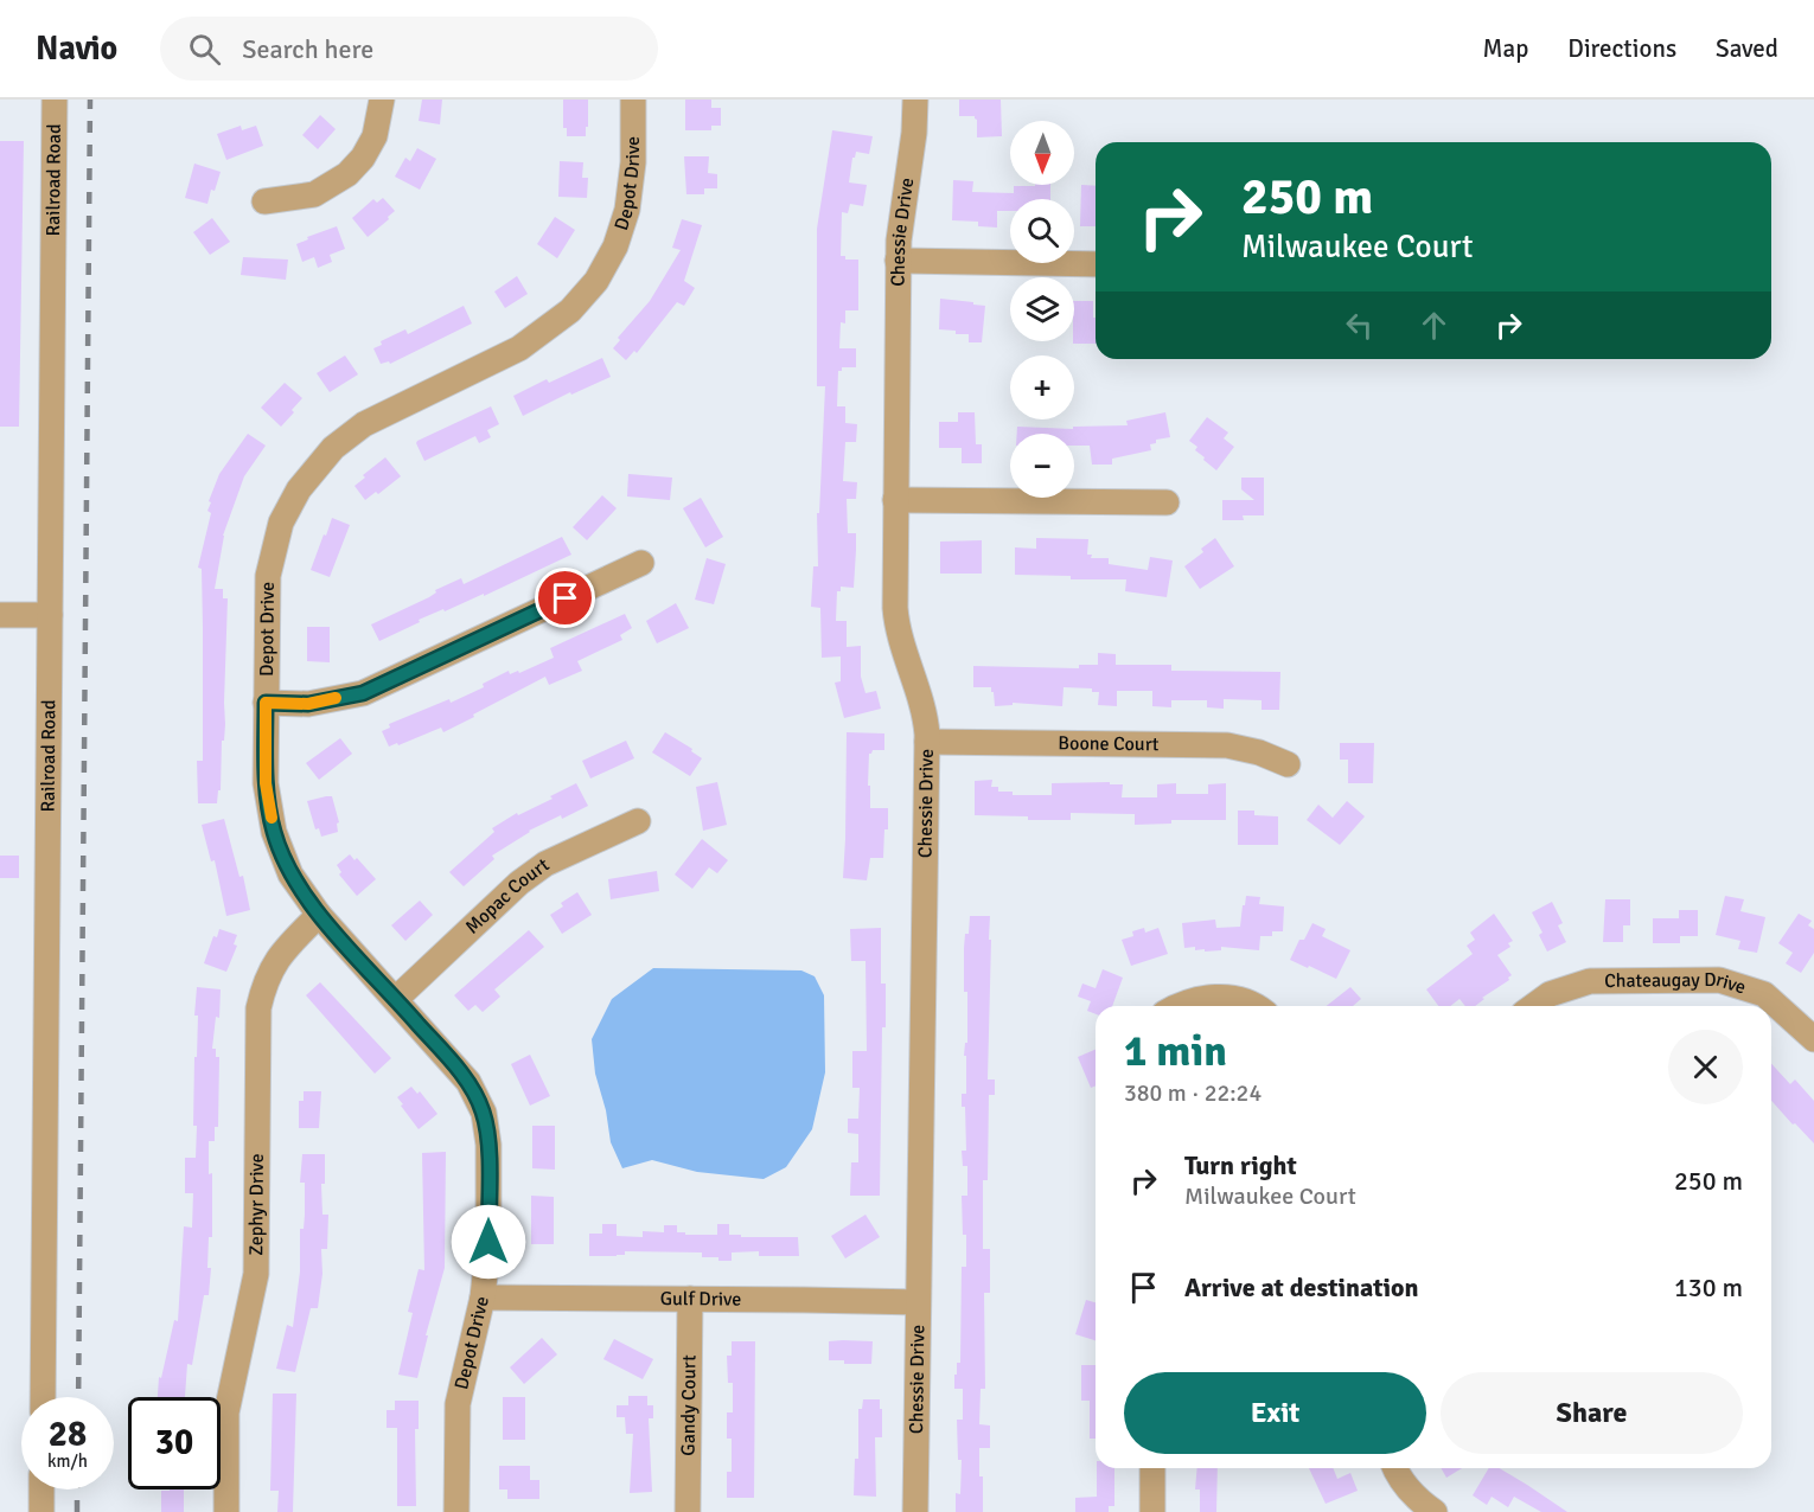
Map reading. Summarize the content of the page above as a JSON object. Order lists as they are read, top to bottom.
{
  "streets": {
    "street": [
      "Railroad Road",
      "Depot Drive",
      "Chessie Drive",
      "Boone Court",
      "Mopac Court",
      "Chateaugay Drive",
      "Zephyr Drive",
      "Gulf Drive",
      "Gandy Court"
    ]
  },
  "crossings": [
    ["Depot Drive", "Mopac Court"],
    ["Depot Drive", "Zephyr Drive"],
    ["Depot Drive", "Gulf Drive"],
    ["Chessie Drive", "Boone Court"],
    ["Chessie Drive", "Gulf Drive"],
    ["Gulf Drive", "Gandy Court"]
  ],
  "north": "bottom",
  "page": {
    "header": "Navio",
    "search": "Search here",
    "nav": ["Map", "Directions", "Saved"],
    "map_buttons": ["+", "−"],
    "turn": ["250 m", "Milwaukee Court"],
    "heading": ["1 min", "380 m · 22:24"],
    "list": [
      {
        "name": "Turn right",
        "note": "Milwaukee Court",
        "value": "250 m"
      },
      {
        "name": "Arrive at destination",
        "value": "130 m"
      }
    ],
    "buttons": ["Exit", "Share"],
    "speed": "28 km/h",
    "limit": "30"
  }
}
